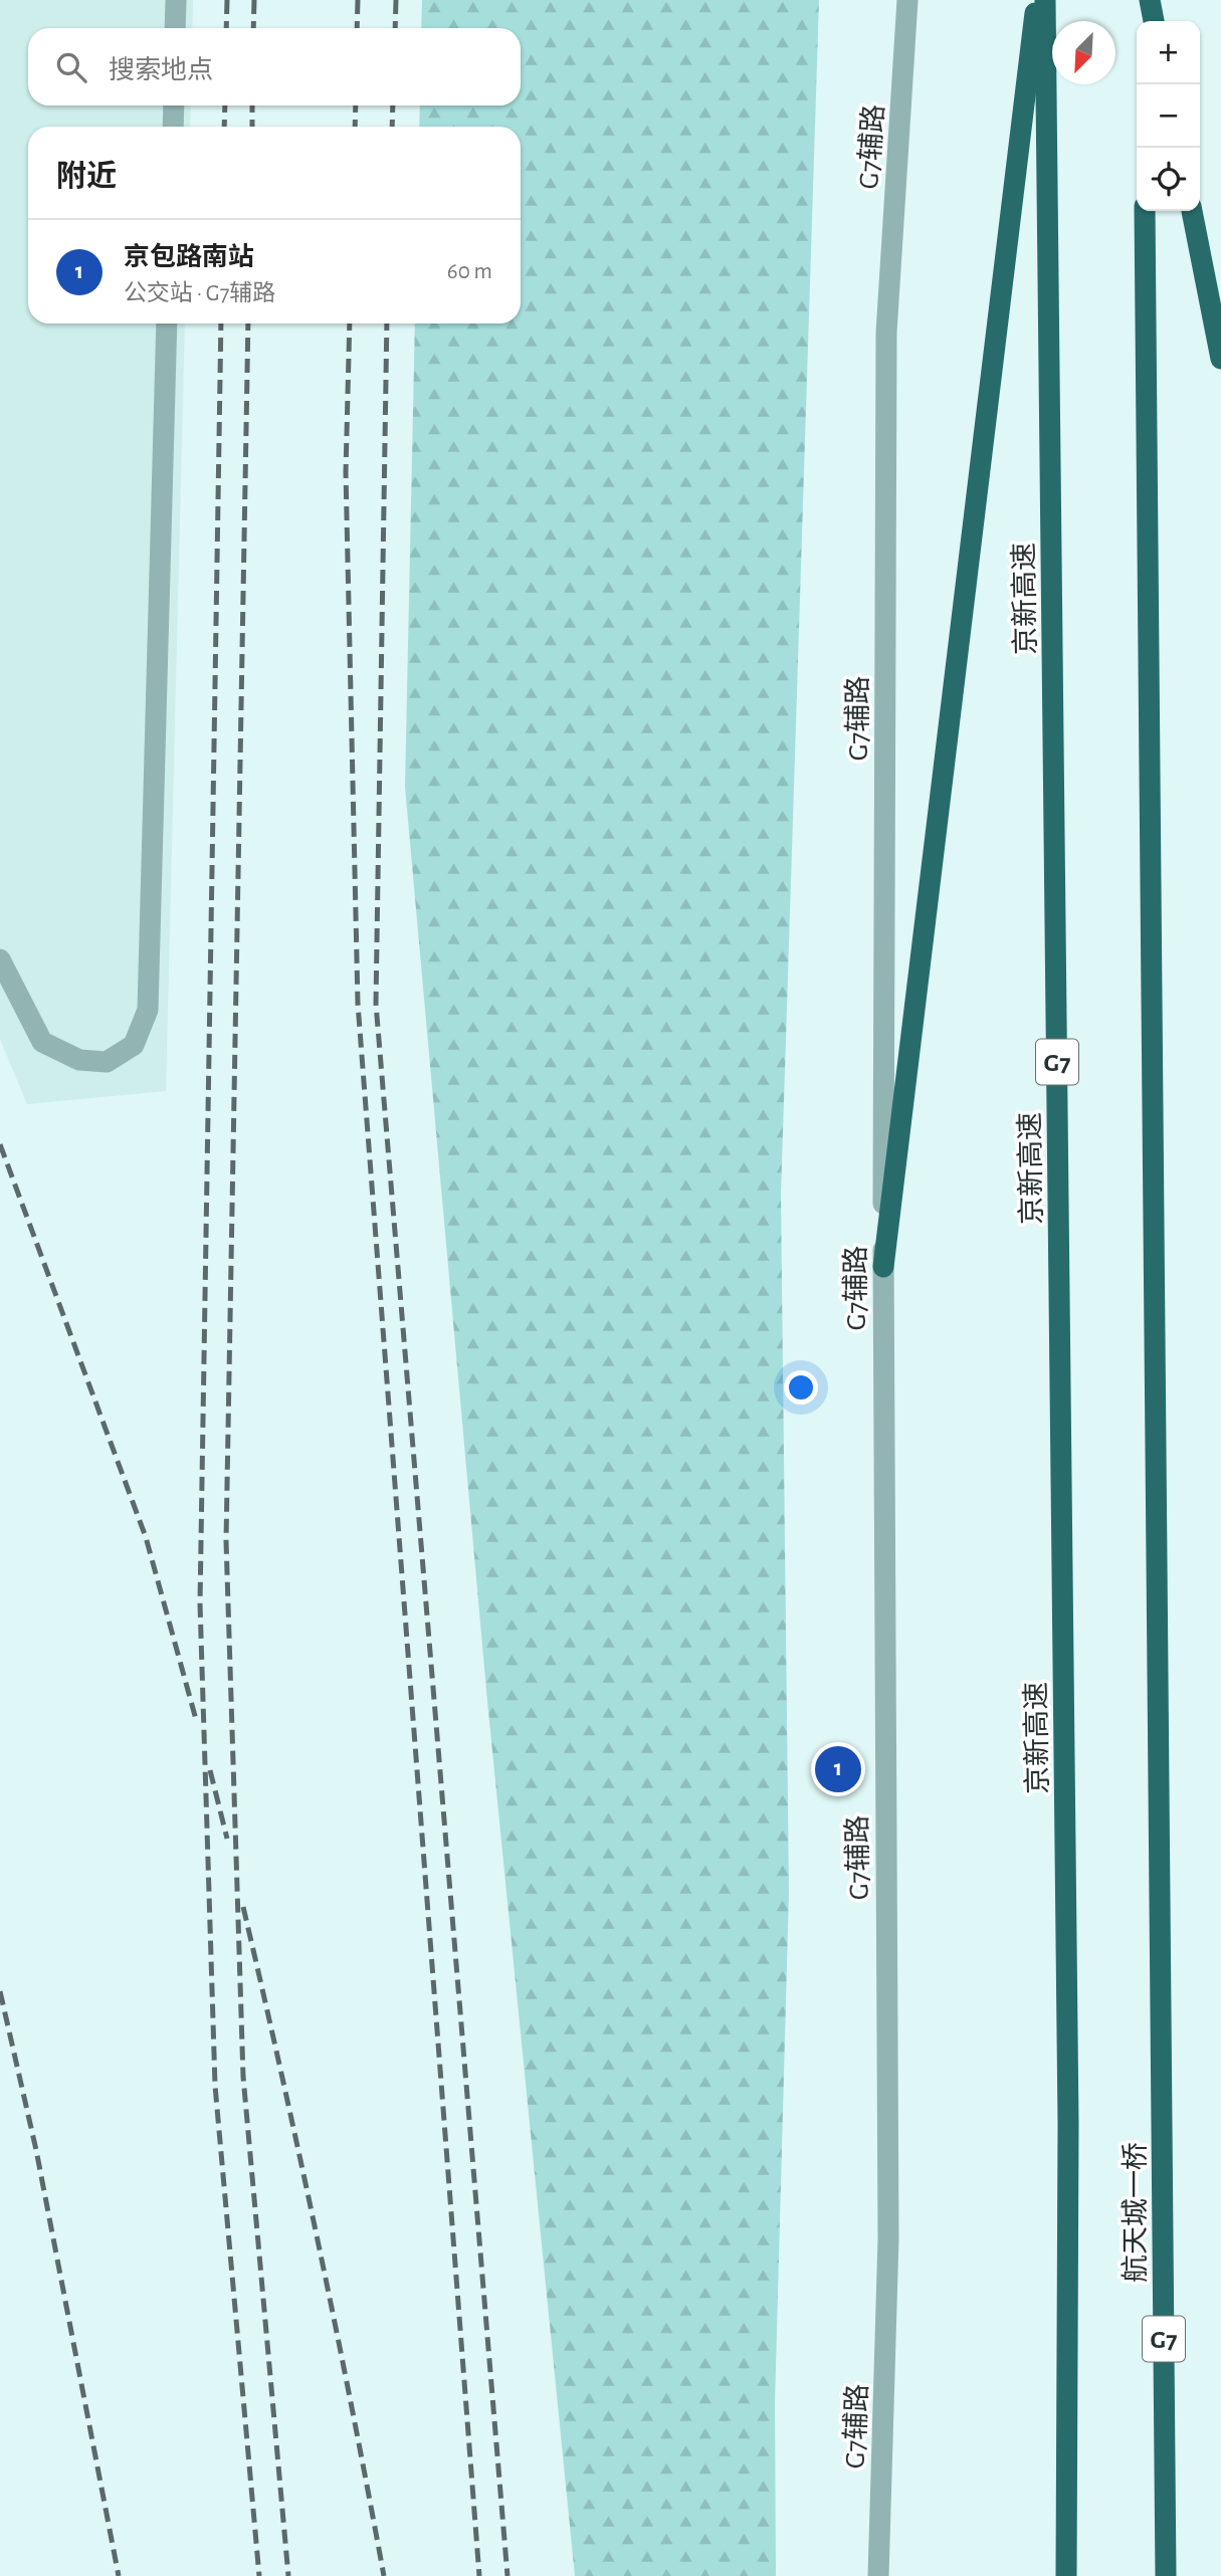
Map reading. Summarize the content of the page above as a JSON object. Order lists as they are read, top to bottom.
{
  "streets": {
    "highway": ["京新高速", "G7", "航天城一桥"],
    "street": ["G7辅路"]
  },
  "north": "bottom left",
  "page": {
    "map_buttons": ["+", "−"],
    "search": "搜索地点",
    "heading": "附近",
    "list": [
      {
        "mark": "1",
        "name": "京包路南站",
        "note": "公交站 · G7辅路",
        "value": "60 m"
      }
    ],
    "pins": "1"
  }
}
